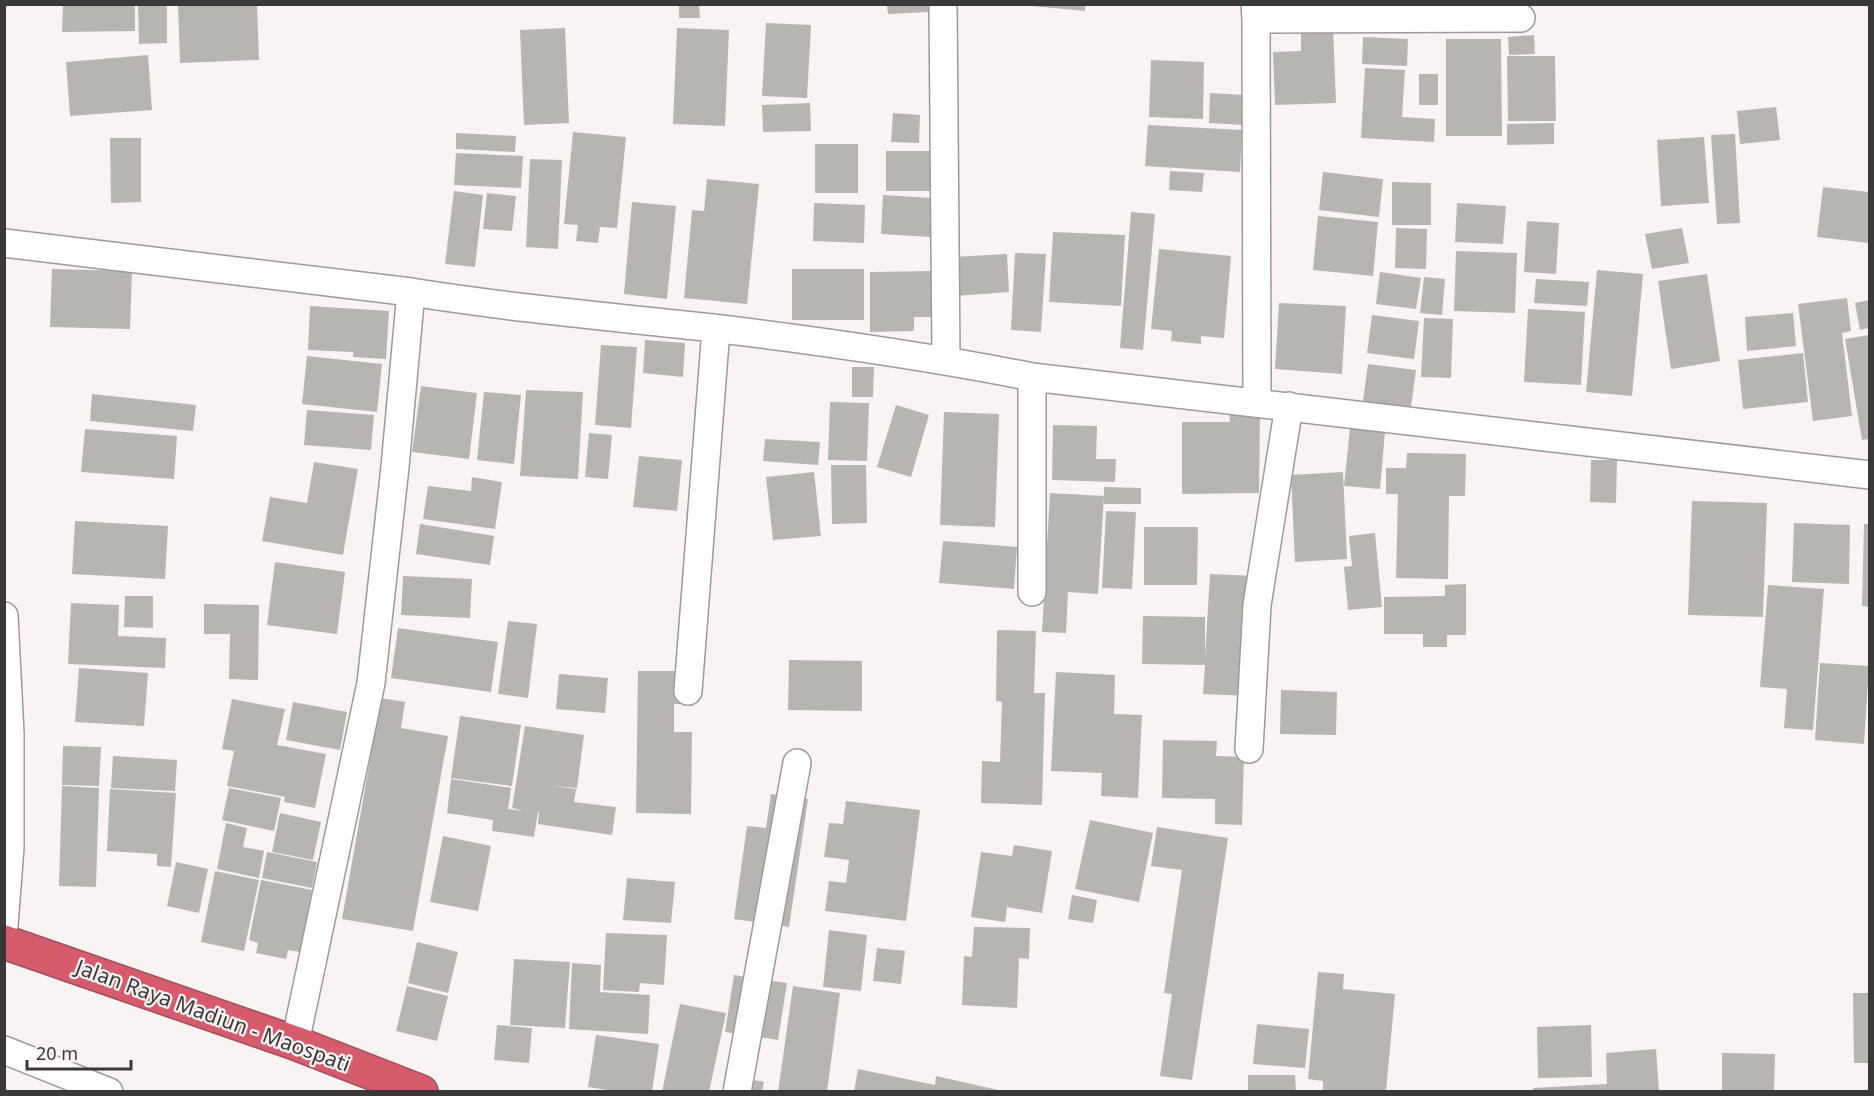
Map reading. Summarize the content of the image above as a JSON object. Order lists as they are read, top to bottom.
{
  "streets": {
    "highway": ["Jalan Raya Madiun - Maospati"]
  },
  "scale_bar": "20 m"
}
